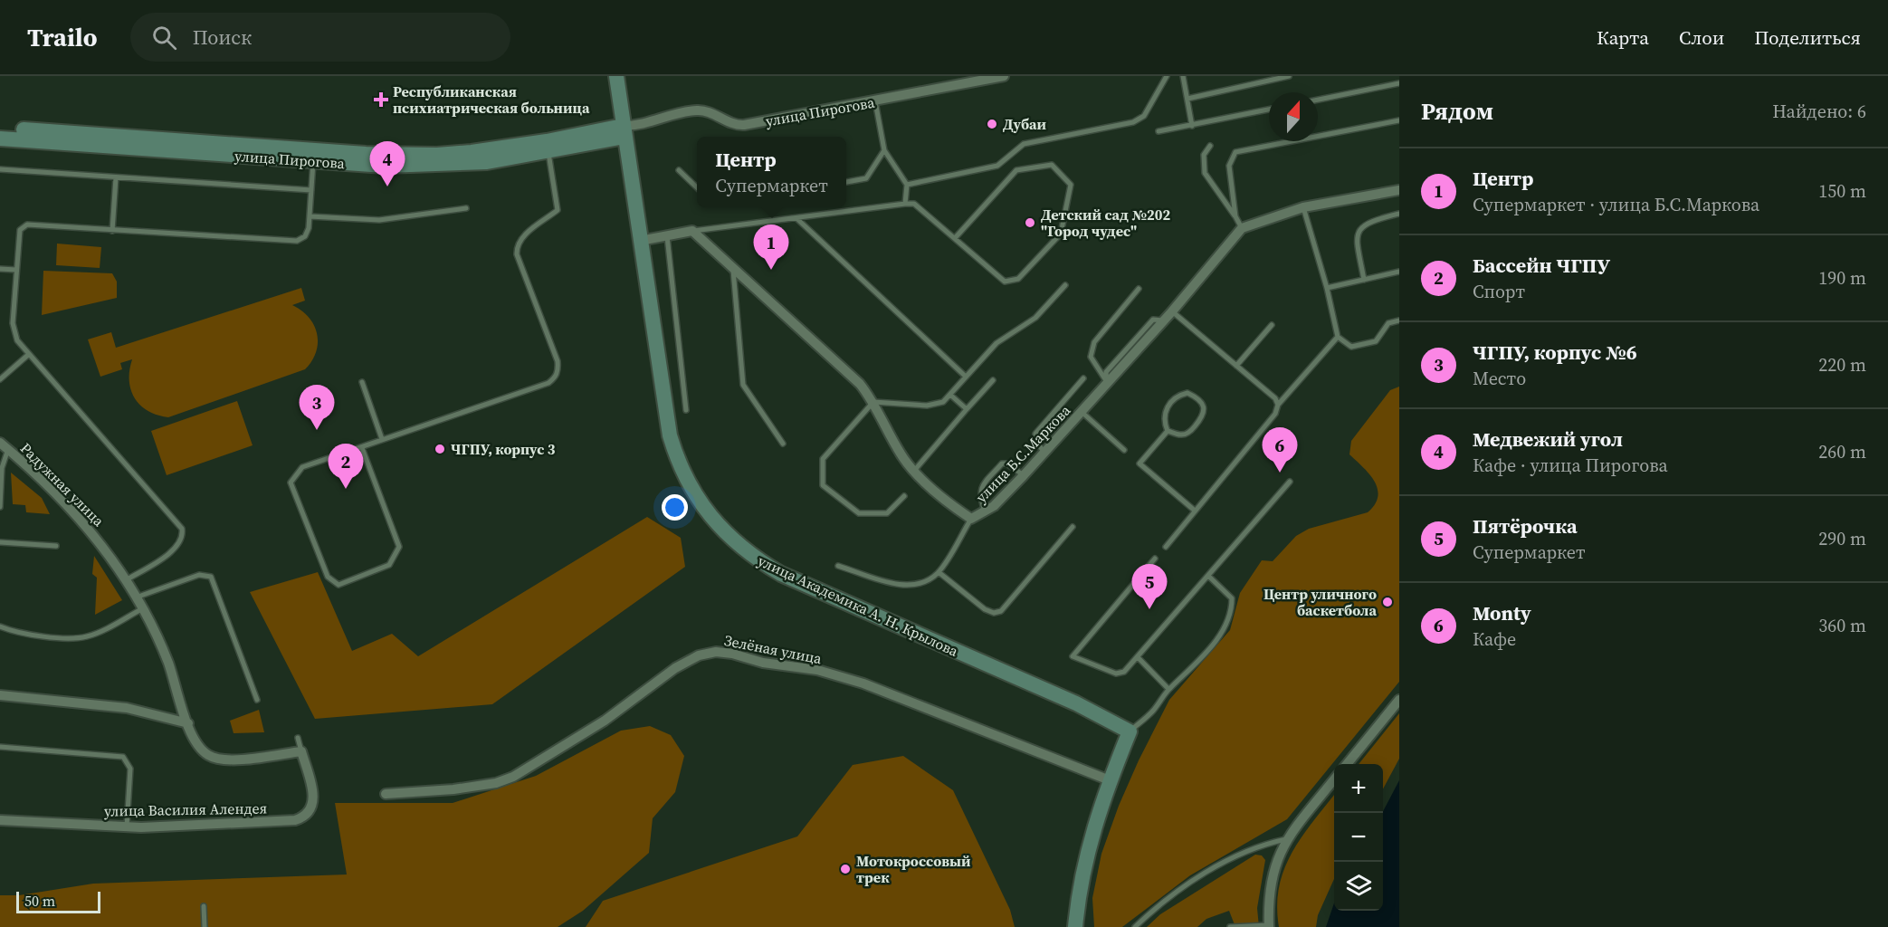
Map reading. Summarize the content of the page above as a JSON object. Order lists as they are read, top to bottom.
{
  "streets": {
    "main road": ["улица Пирогова", "улица Академика А. Н. Крылова"],
    "street": [
      "улица Б.С.Маркова",
      "Радужная улица",
      "Зелёная улица",
      "улица Василия Алендея"
    ]
  },
  "crossings": [
    ["улица Пирогова", "улица Академика А. Н. Крылова"],
    ["Радужная улица", "улица Василия Алендея"]
  ],
  "places": {
    "health": ["Республиканская психиатрическая больница"],
    "other": [
      "Дубаи",
      "Детский сад №202 \"Город чудес\"",
      "ЧГПУ, корпус 3",
      "Центр уличного баскетбола",
      "Мотокроссовый трек"
    ]
  },
  "scale_bar": "50 m",
  "north": "top",
  "page": {
    "header": "Trailo",
    "search": "Поиск",
    "nav": ["Карта", "Слои", "Поделиться"],
    "heading": ["Рядом", "Найдено: 6"],
    "popup": ["Центр", "Супермаркет"],
    "pins": [
      "4",
      "1",
      "3",
      "6",
      "2",
      "5"
    ],
    "list": [
      {
        "mark": "1",
        "name": "Центр",
        "note": "Супермаркет · улица Б.С.Маркова",
        "value": "150 m"
      },
      {
        "mark": "2",
        "name": "Бассейн ЧГПУ",
        "note": "Спорт",
        "value": "190 m"
      },
      {
        "mark": "3",
        "name": "ЧГПУ, корпус №6",
        "note": "Место",
        "value": "220 m"
      },
      {
        "mark": "4",
        "name": "Медвежий угол",
        "note": "Кафе · улица Пирогова",
        "value": "260 m"
      },
      {
        "mark": "5",
        "name": "Пятёрочка",
        "note": "Супермаркет",
        "value": "290 m"
      },
      {
        "mark": "6",
        "name": "Monty",
        "note": "Кафе",
        "value": "360 m"
      }
    ],
    "map_buttons": ["+", "−"],
    "scale": "50 m"
  }
}
